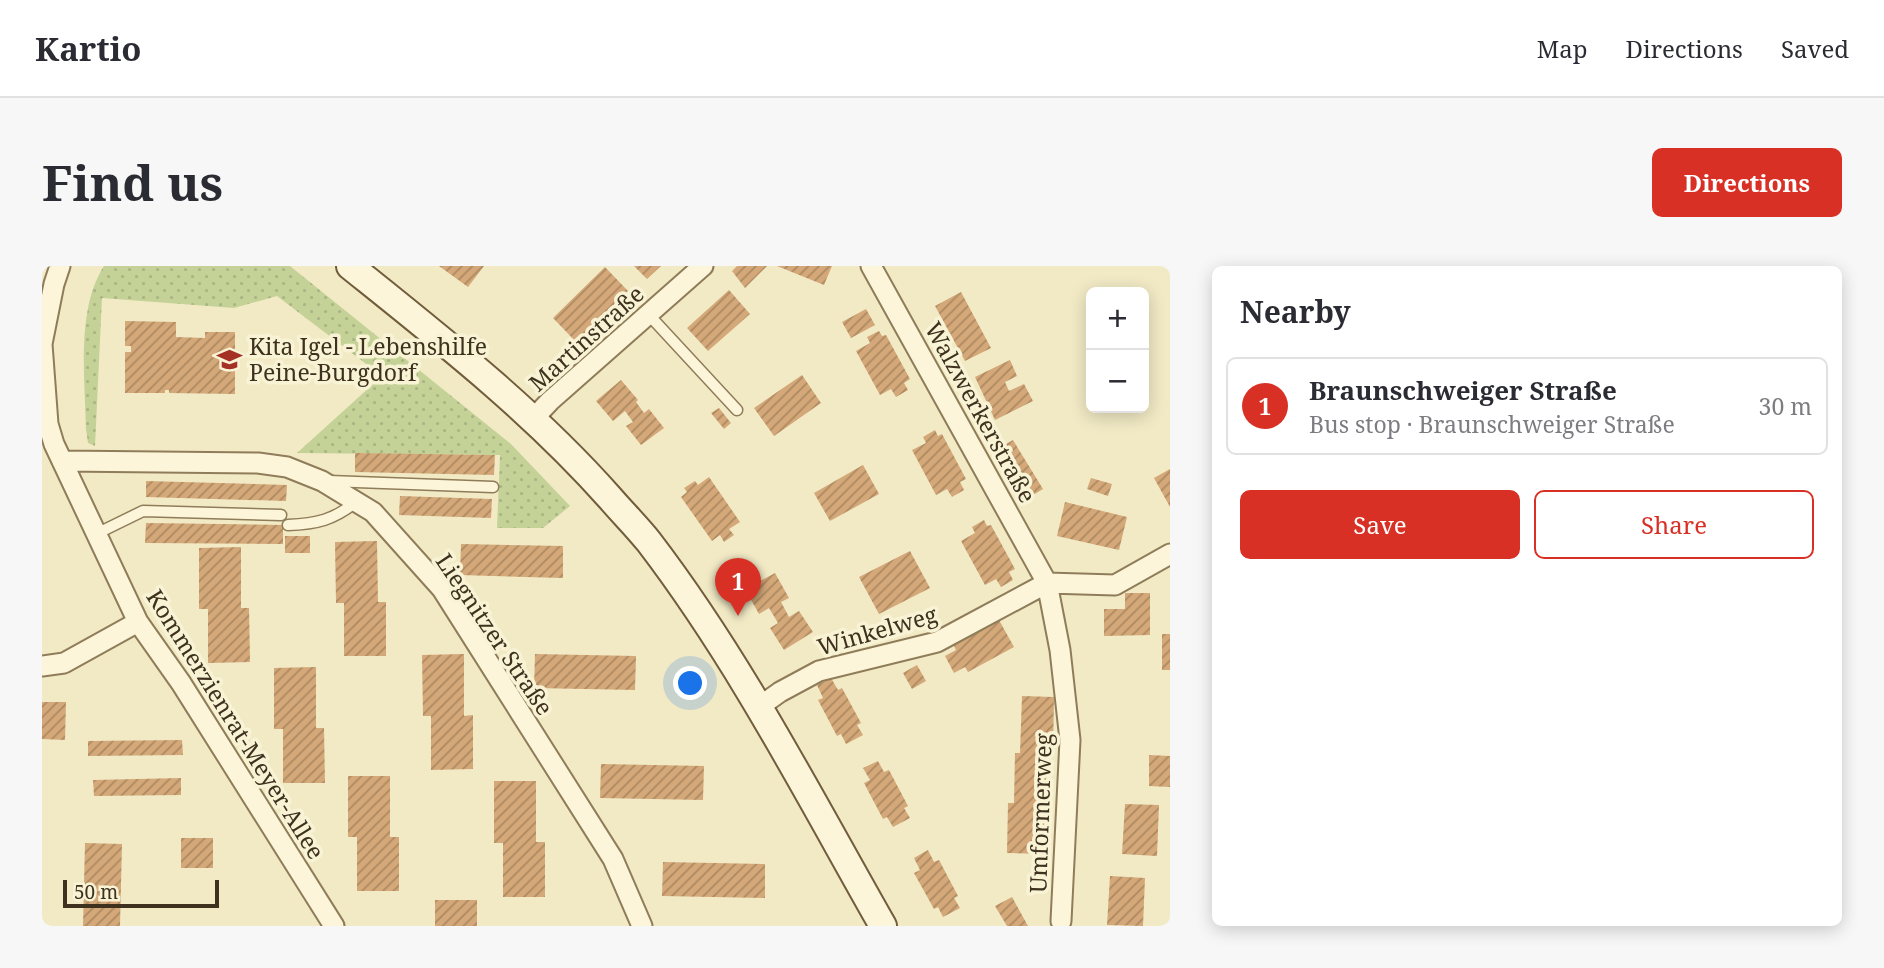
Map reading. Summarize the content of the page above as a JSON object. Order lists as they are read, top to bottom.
{
  "streets": {
    "street": [
      "Martinstraße",
      "Walzwerkerstraße",
      "Winkelweg",
      "Liegnitzer Straße",
      "Kommerzienrat-Meyer-Allee",
      "Umformerweg"
    ]
  },
  "crossings": [
    ["Walzwerkerstraße", "Winkelweg"],
    ["Walzwerkerstraße", "Umformerweg"],
    ["Winkelweg", "Umformerweg"],
    ["Liegnitzer Straße", "Kommerzienrat-Meyer-Allee"]
  ],
  "places": {
    "school or university": ["Kita Igel - Lebenshilfe Peine-Burgdorf"]
  },
  "scale_bar": "50 m",
  "page": {
    "header": "Kartio",
    "nav": ["Map", "Directions", "Saved"],
    "buttons": [
      "Directions",
      ["Save", "Share"]
    ],
    "title": "Find us",
    "heading": "Nearby",
    "map_buttons": ["+", "−"],
    "list": [
      {
        "mark": "1",
        "name": "Braunschweiger Straße",
        "note": "Bus stop · Braunschweiger Straße",
        "value": "30 m"
      }
    ],
    "pins": "1",
    "scale": "50 m"
  }
}
